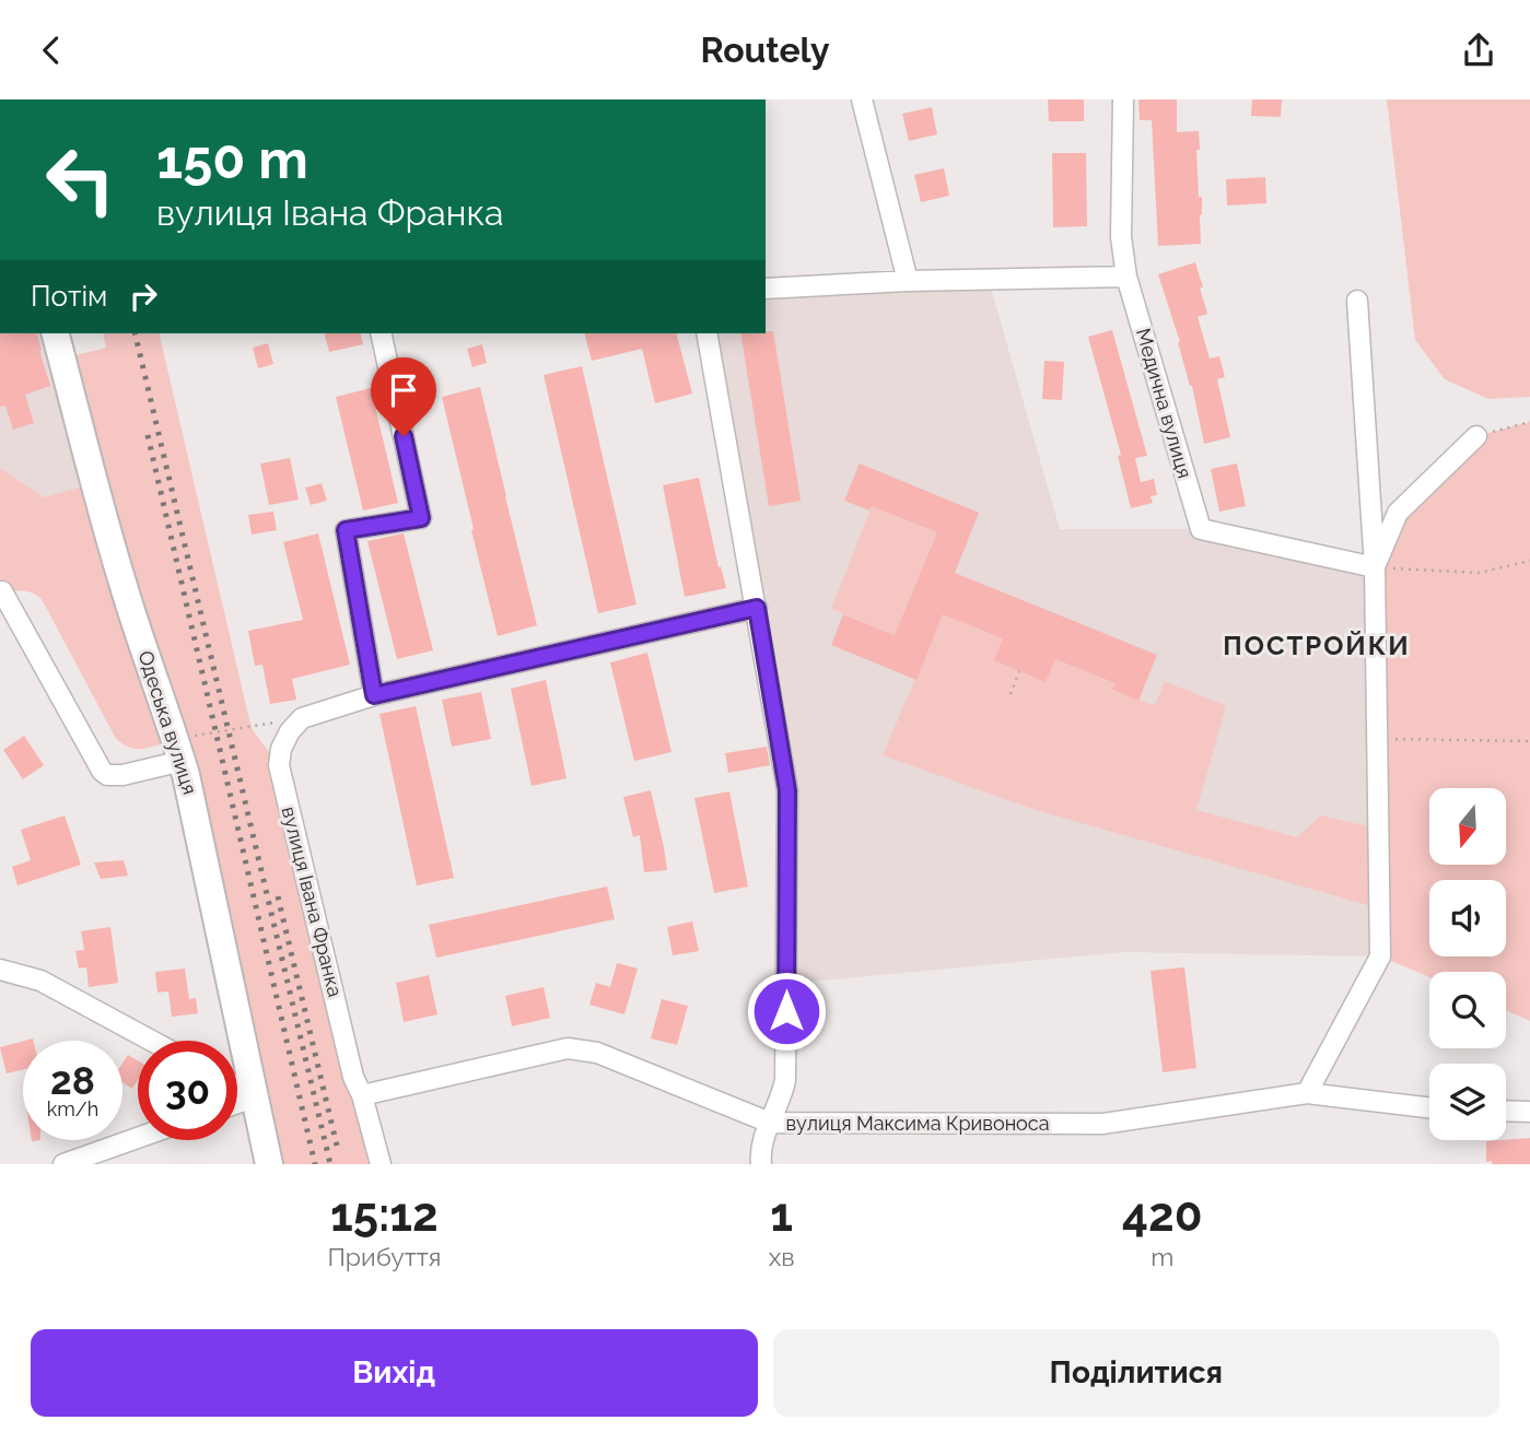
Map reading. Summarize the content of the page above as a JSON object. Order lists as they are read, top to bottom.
{
  "streets": {
    "main road": ["Одеська вулиця"],
    "street": ["Медична вулиця", "вулиця Івана Франка", "вулиця Максима Кривоноса"]
  },
  "crossings": [
    ["вулиця Івана Франка", "вулиця Максима Кривоноса"]
  ],
  "districts": ["ПОСТРОЙКИ"],
  "north": "bottom",
  "page": {
    "header": "Routely",
    "turn": ["150 m", "вулиця Івана Франка"],
    "then": "Потім",
    "speed": "28 km/h",
    "limit": "30",
    "eta": [
      "15:12",
      "Прибуття",
      "1",
      "хв",
      "420",
      "m"
    ],
    "buttons": ["Вихід", "Поділитися"]
  }
}
